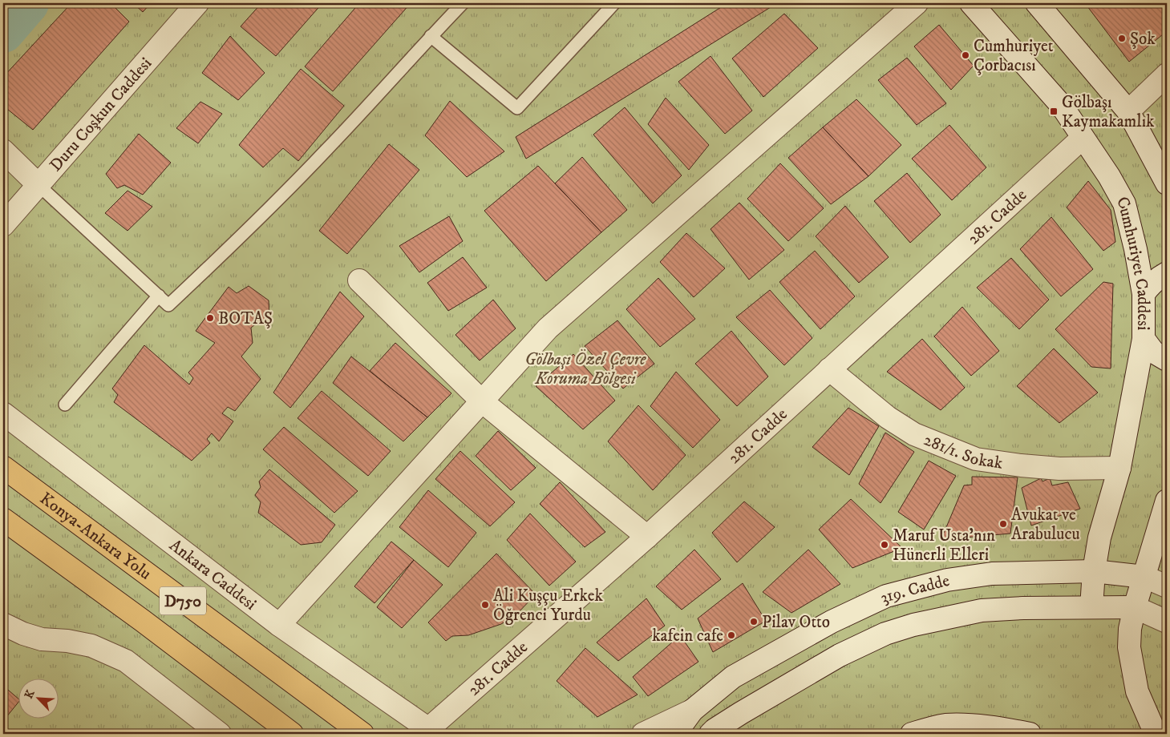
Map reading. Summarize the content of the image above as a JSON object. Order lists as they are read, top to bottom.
{
  "streets": {
    "highway": ["Konya-Ankara Yolu", "D750"],
    "street": [
      "Duru Coşkun Caddesi",
      "281. Cadde",
      "Cumhuriyet Caddesi",
      "281/1. Sokak",
      "Ankara Caddesi",
      "319. Cadde"
    ]
  },
  "crossings": [
    ["281. Cadde", "Cumhuriyet Caddesi"],
    ["281. Cadde", "281/1. Sokak"],
    ["281. Cadde", "Ankara Caddesi"],
    ["Cumhuriyet Caddesi", "281/1. Sokak"],
    ["Cumhuriyet Caddesi", "319. Cadde"]
  ],
  "parks": ["Gölbaşı Özel Çevre Koruma Bölgesi"],
  "places": {
    "other": [
      "Şok",
      "Cumhuriyet Çorbacısı",
      "BOTAŞ",
      "Avukat ve Arabulucu",
      "Maruf Usta'nın Hünerli Elleri",
      "Ali Kuşçu Erkek Öğrenci Yurdu",
      "Pilav Otto",
      "kafein cafe"
    ],
    "transit": ["Gölbaşı Kaymakamlık"]
  },
  "north": "top left"
}
